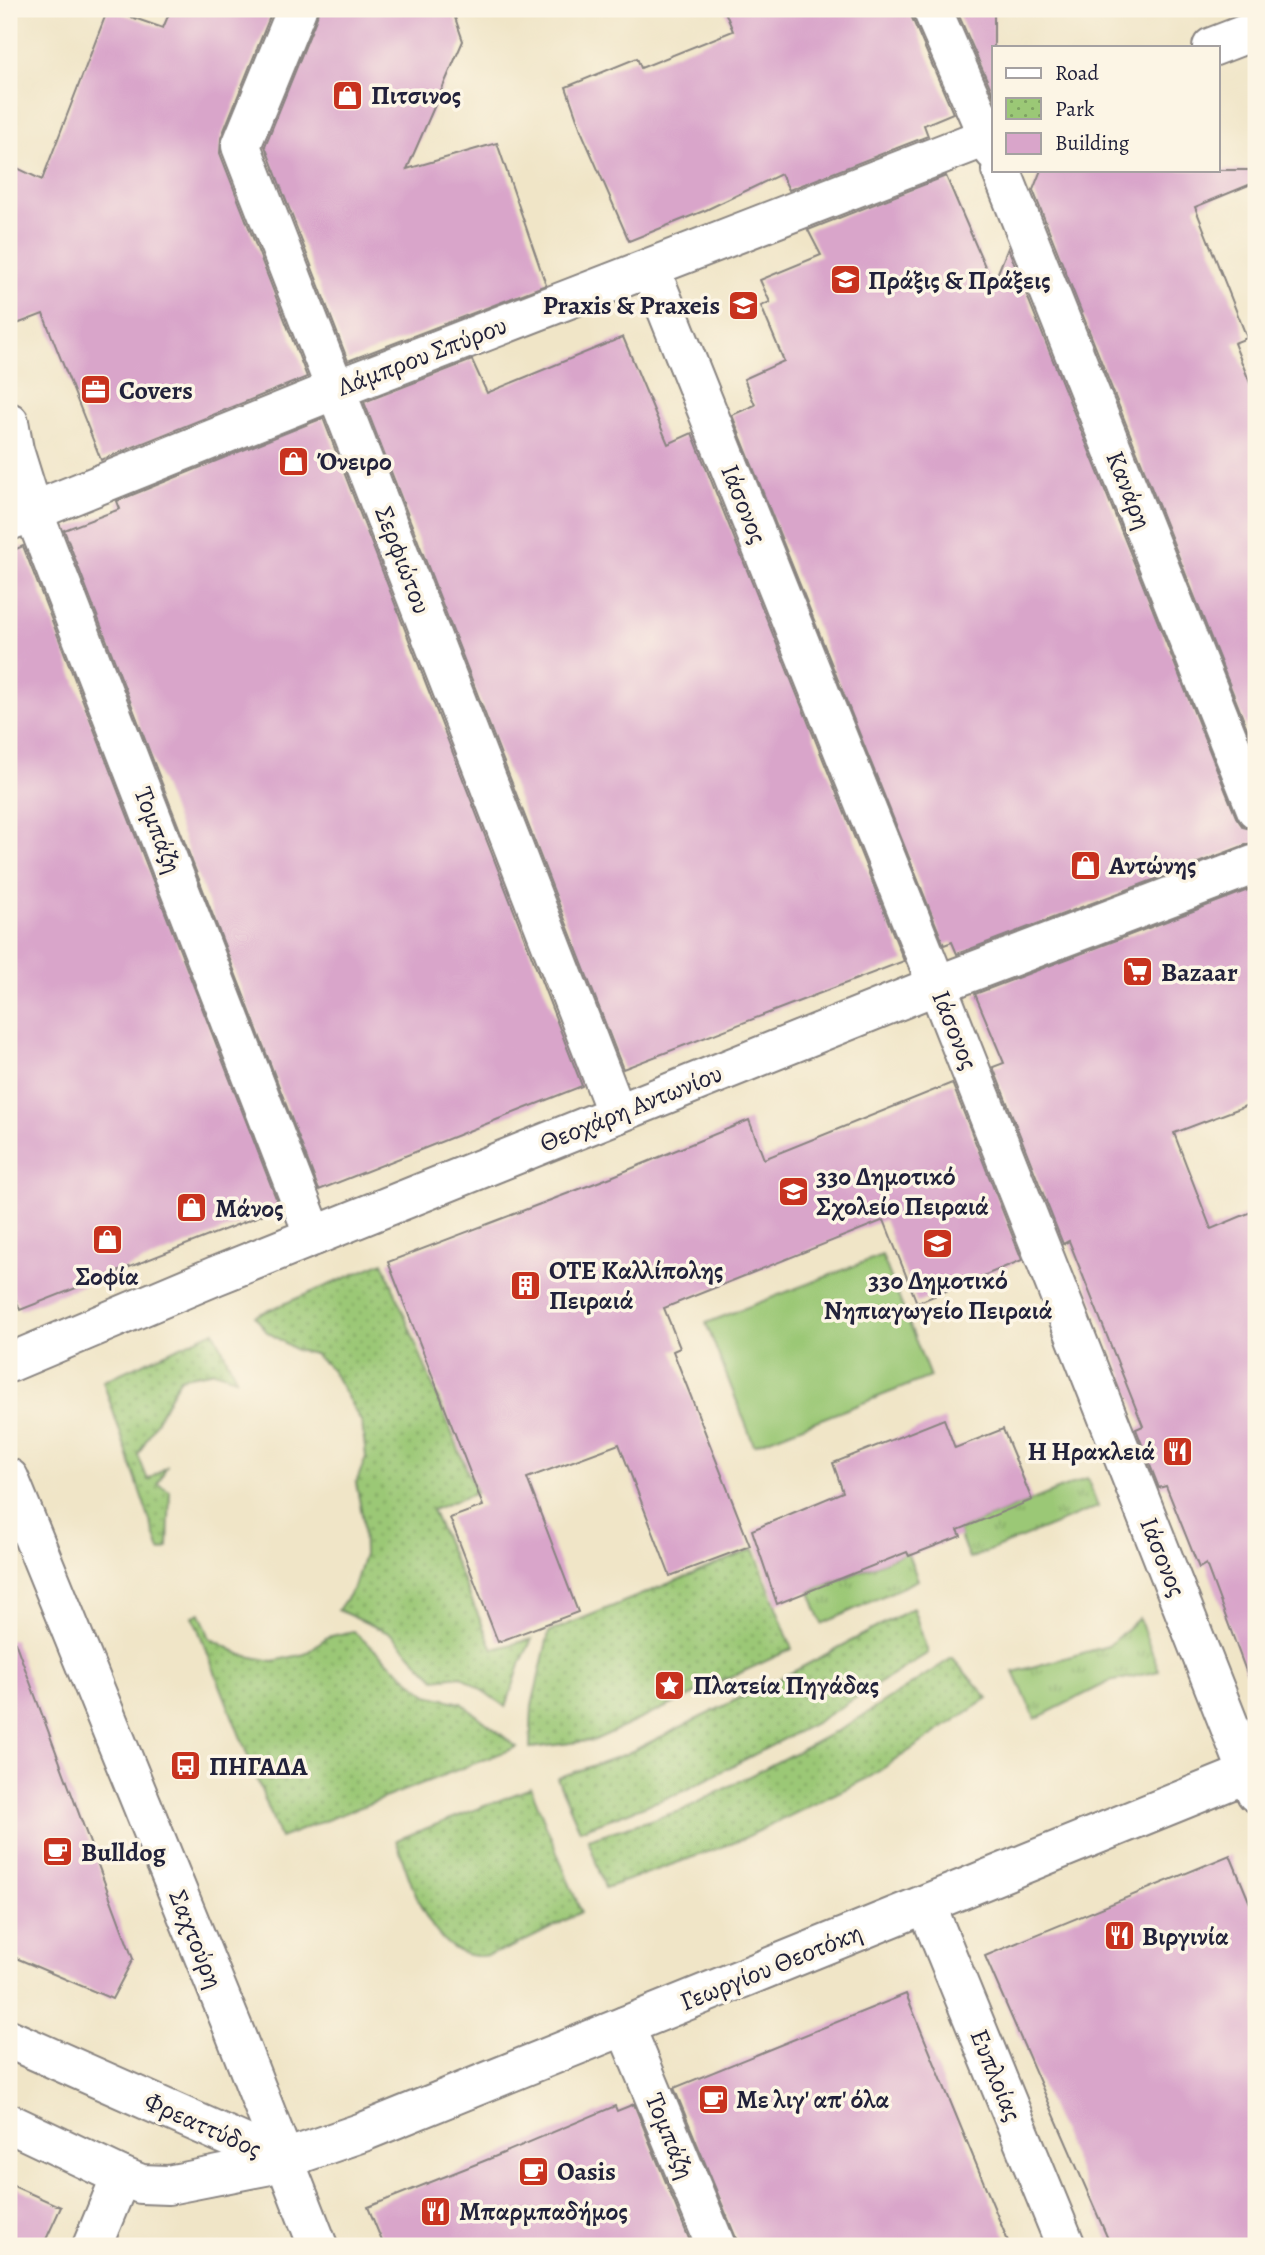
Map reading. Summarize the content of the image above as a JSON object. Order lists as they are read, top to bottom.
{
  "streets": {
    "street": [
      "Λάμπρου Σπύρου",
      "Κανάρη",
      "Ιάσονος",
      "Σερφιώτου",
      "Τομπάζη",
      "Θεοχάρη Αντωνίου",
      "Σαχτούρη",
      "Γεωργίου Θεοτόκη",
      "Ευπλοίας",
      "Φρεαττύδος"
    ]
  },
  "crossings": [
    ["Λάμπρου Σπύρου", "Ιάσονος"],
    ["Λάμπρου Σπύρου", "Σερφιώτου"],
    ["Λάμπρου Σπύρου", "Τομπάζη"],
    ["Ιάσονος", "Θεοχάρη Αντωνίου"],
    ["Ιάσονος", "Γεωργίου Θεοτόκη"],
    ["Σερφιώτου", "Θεοχάρη Αντωνίου"],
    ["Τομπάζη", "Θεοχάρη Αντωνίου"],
    ["Τομπάζη", "Γεωργίου Θεοτόκη"],
    ["Σαχτούρη", "Γεωργίου Θεοτόκη"],
    ["Σαχτούρη", "Φρεαττύδος"],
    ["Γεωργίου Θεοτόκη", "Ευπλοίας"],
    ["Γεωργίου Θεοτόκη", "Φρεαττύδος"]
  ],
  "places": {
    "shop": [
      "Πιτσινος",
      "Όνειρο",
      "Αντώνης",
      "Μάνος",
      "Σοφία"
    ],
    "school or university": [
      "Πράξις & Πράξεις",
      "Praxis & Praxeis",
      "33ο Δημοτικό Σχολείο Πειραιά",
      "33ο Δημοτικό Νηπιαγωγείο Πειραιά"
    ],
    "office": ["Covers"],
    "supermarket": ["Bazaar"],
    "building": ["ΟΤΕ Καλλίπολης Πειραιά"],
    "restaurant": ["Η Ηρακλειά", "Βιργινία", "Μπαρμπαδήμος"],
    "place": ["Πλατεία Πηγάδας"],
    "bus stop": ["ΠΗΓΑΔΑ"],
    "cafe": ["Bulldog", "Με λιγ' απ' όλα", "Oasis"]
  },
  "legend": ["Road", "Park", "Building"]
}
